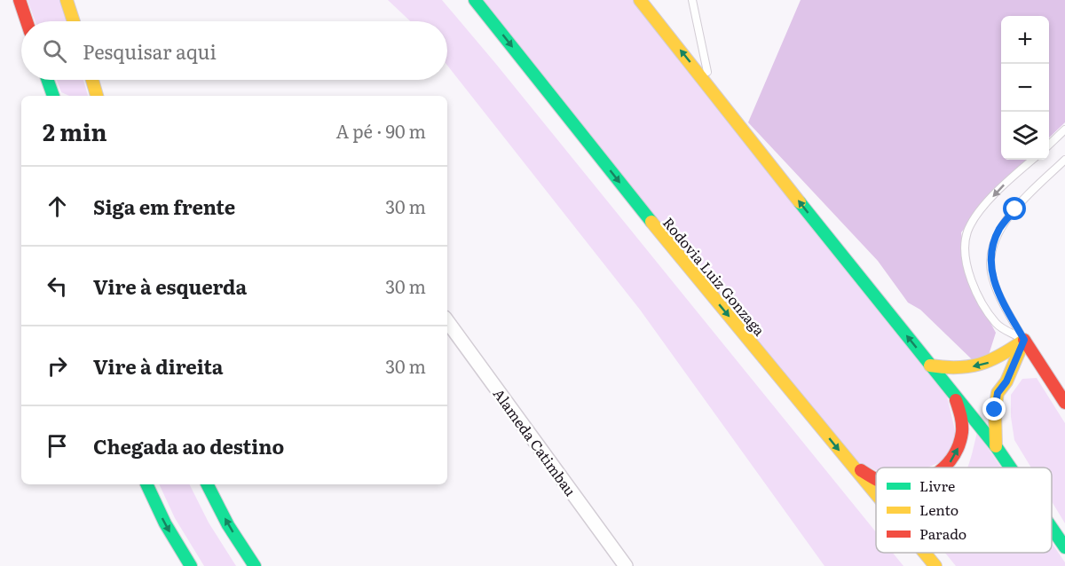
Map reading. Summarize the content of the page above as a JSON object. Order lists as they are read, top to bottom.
{
  "streets": {
    "main road": ["Rodovia Luiz Gonzaga"],
    "street": ["Alameda Catimbau"]
  },
  "one_way": ["Rodovia Luiz Gonzaga"],
  "legend": ["Livre", "Lento", "Parado"],
  "page": {
    "map_buttons": ["+", "−"],
    "search": "Pesquisar aqui",
    "heading": ["2 min", "A pé · 90 m"],
    "list": [
      ["Siga em frente", "30 m"],
      ["Vire à esquerda", "30 m"],
      ["Vire à direita", "30 m"],
      "Chegada ao destino"
    ]
  }
}
